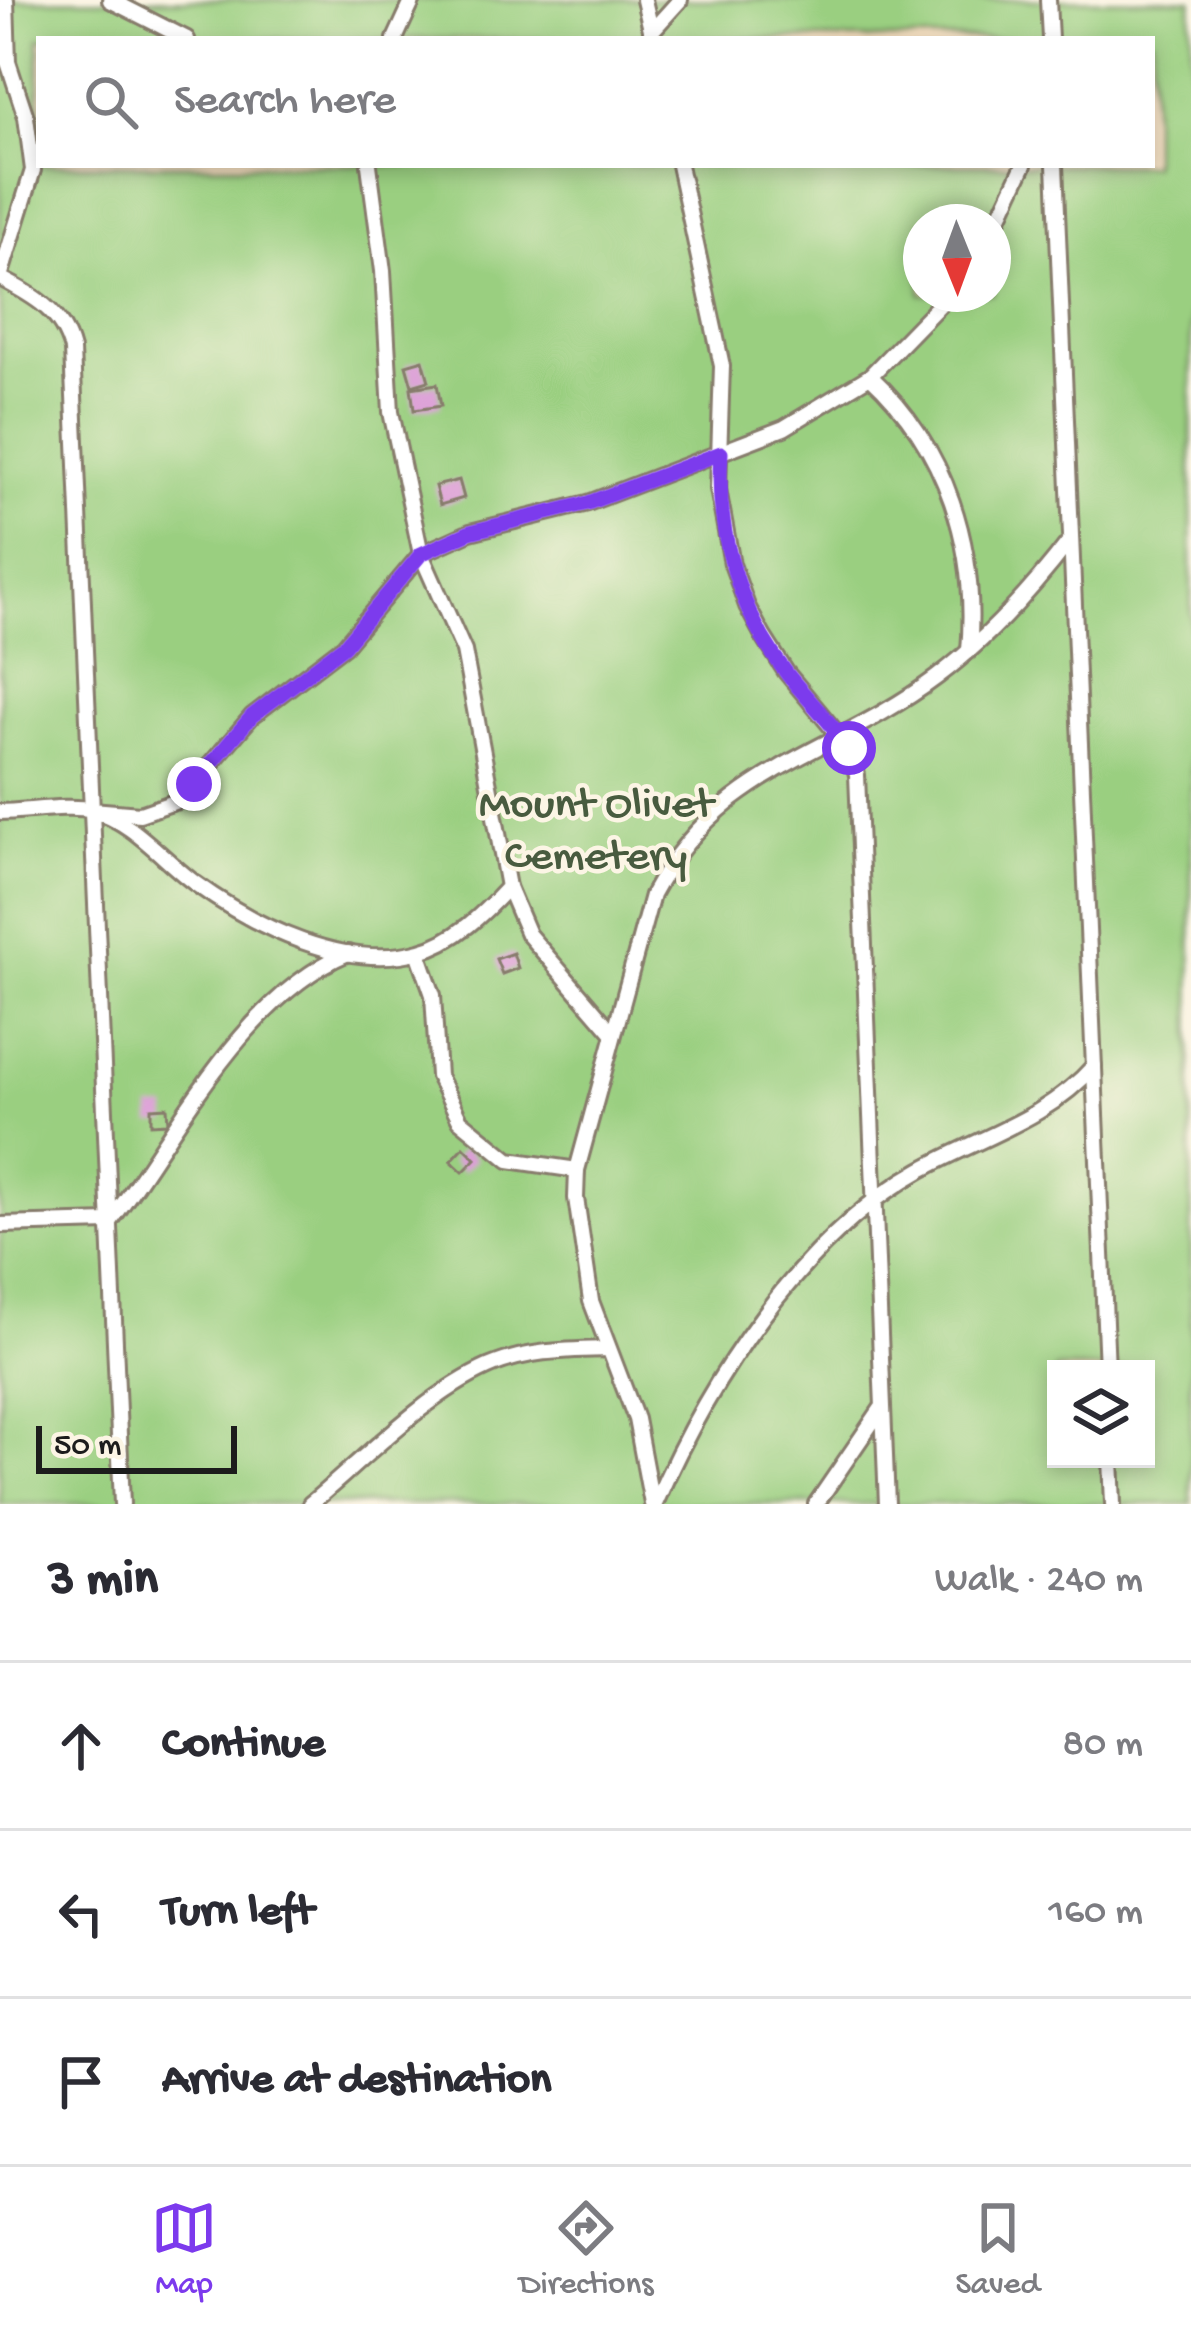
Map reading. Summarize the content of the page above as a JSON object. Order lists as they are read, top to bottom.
{
  "parks": ["Mount Olivet Cemetery"],
  "scale_bar": "50 m",
  "north": "bottom",
  "page": {
    "search": "Search here",
    "scale": "50 m",
    "heading": ["3 min", "Walk · 240 m"],
    "list": [
      ["Continue", "80 m"],
      ["Turn left", "160 m"],
      "Arrive at destination"
    ],
    "nav": ["Map", "Directions", "Saved"]
  }
}
